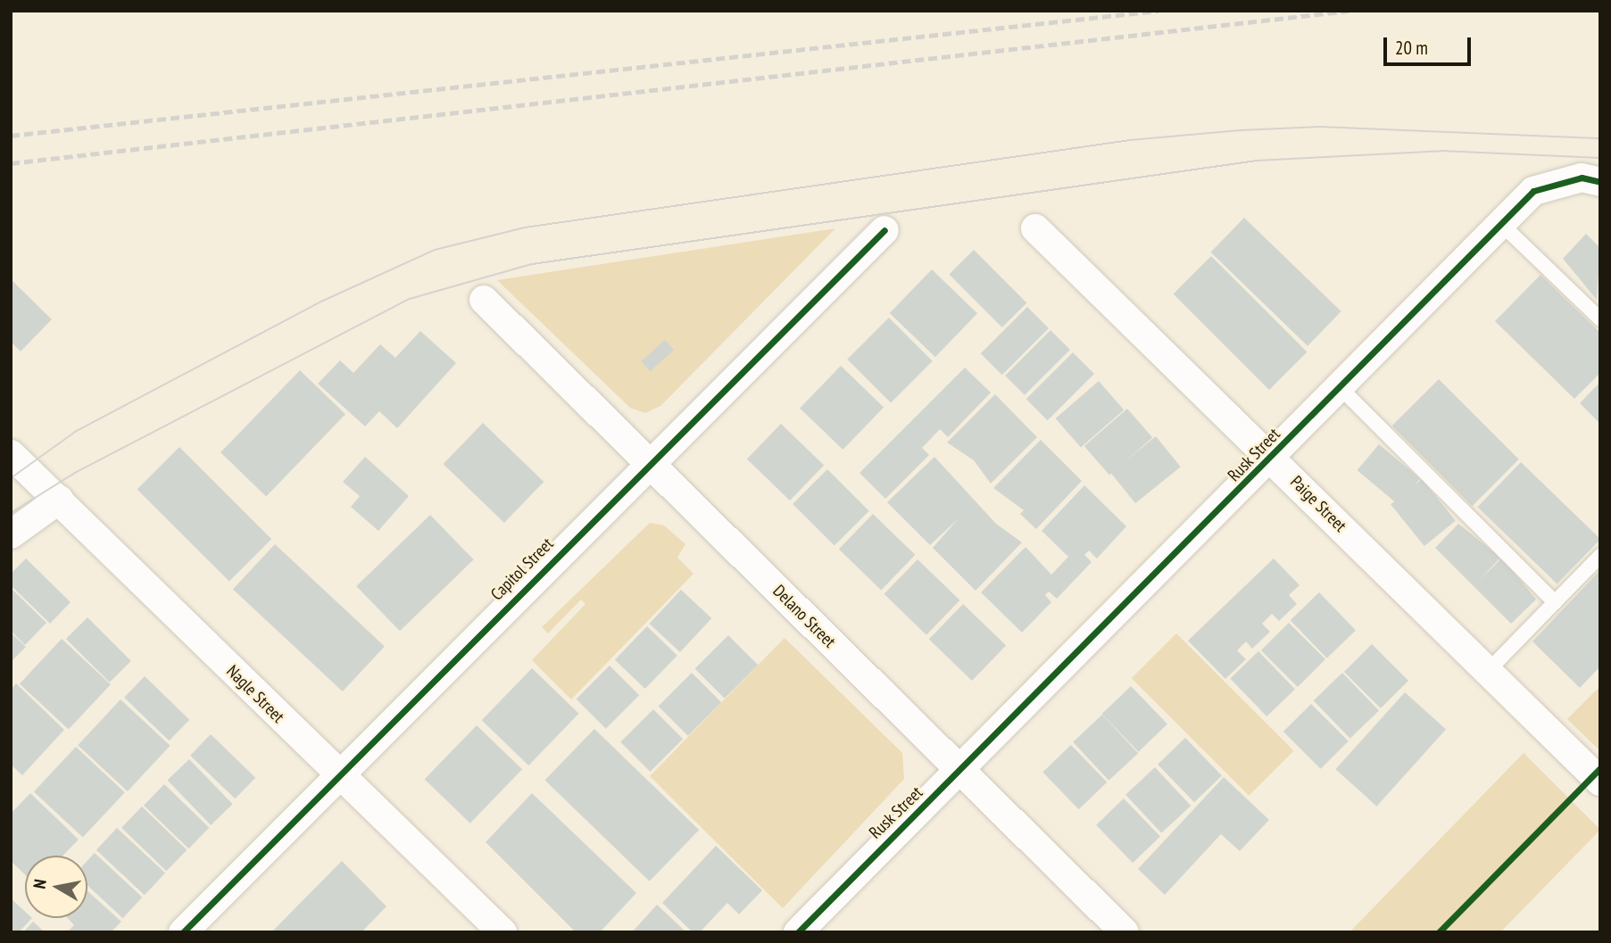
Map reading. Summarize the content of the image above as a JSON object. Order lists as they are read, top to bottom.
{
  "streets": {
    "street": [
      "Rusk Street",
      "Paige Street",
      "Capitol Street",
      "Delano Street",
      "Nagle Street"
    ]
  },
  "crossings": [
    ["Rusk Street", "Paige Street"],
    ["Rusk Street", "Delano Street"],
    ["Capitol Street", "Delano Street"],
    ["Capitol Street", "Nagle Street"]
  ],
  "scale_bar": "20 m",
  "north": "left"
}
